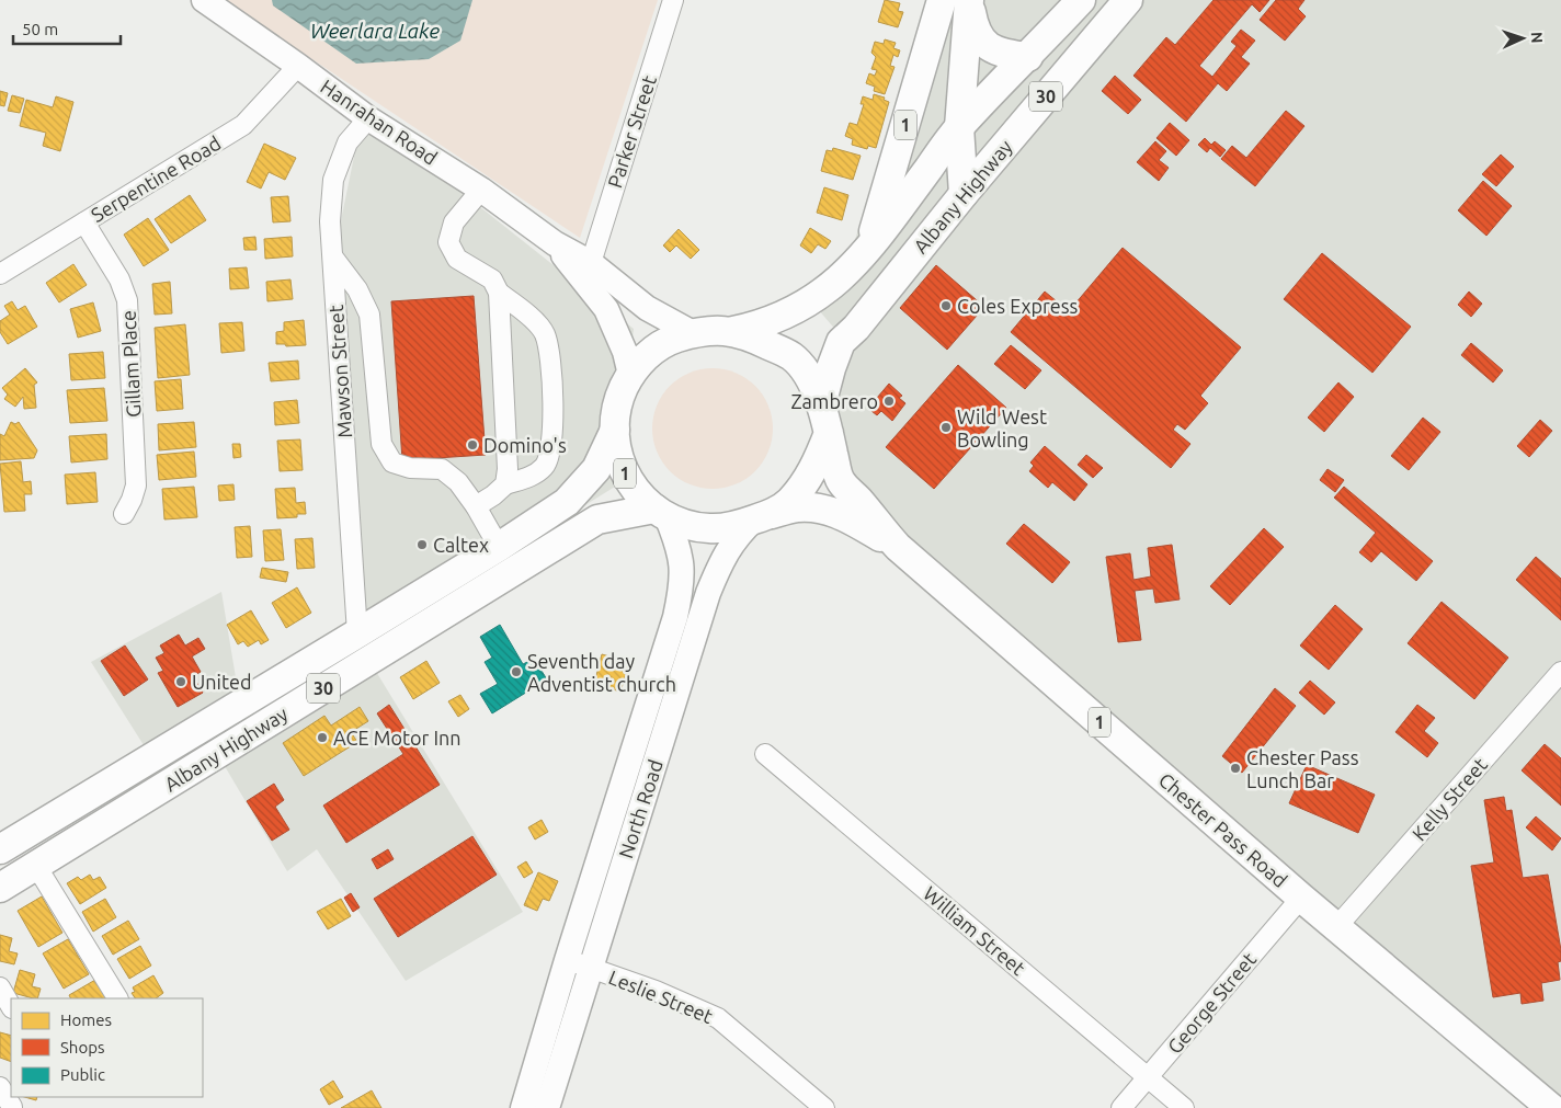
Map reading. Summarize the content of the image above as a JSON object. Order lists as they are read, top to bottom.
{
  "streets": {
    "highway": [
      "30",
      "1",
      "Albany Highway",
      "Chester Pass Road"
    ],
    "main road": ["Hanrahan Road", "North Road"],
    "street": [
      "Parker Street",
      "Serpentine Road",
      "Gillam Place",
      "Mawson Street",
      "Kelly Street",
      "William Street",
      "Leslie Street",
      "George Street"
    ]
  },
  "crossings": [
    ["Hanrahan Road", "1"],
    ["Hanrahan Road", "Parker Street"],
    ["Hanrahan Road", "Serpentine Road"],
    ["Hanrahan Road", "Mawson Street"],
    ["1", "Albany Highway"],
    ["1", "North Road"],
    ["1", "Chester Pass Road"],
    ["Serpentine Road", "Gillam Place"],
    ["Albany Highway", "Mawson Street"],
    ["Albany Highway", "North Road"],
    ["Kelly Street", "Chester Pass Road"],
    ["North Road", "Chester Pass Road"],
    ["North Road", "Leslie Street"],
    ["Chester Pass Road", "George Street"],
    ["William Street", "George Street"]
  ],
  "water": ["Weerlara Lake"],
  "places": [
    "Coles Express",
    "Zambrero",
    "Wild West Bowling",
    "Domino's",
    "Caltex",
    "Seventh day Adventist church",
    "United",
    "ACE Motor Inn",
    "Chester Pass Lunch Bar"
  ],
  "legend": ["Homes", "Shops", "Public"],
  "scale_bar": "50 m",
  "north": "right"
}
